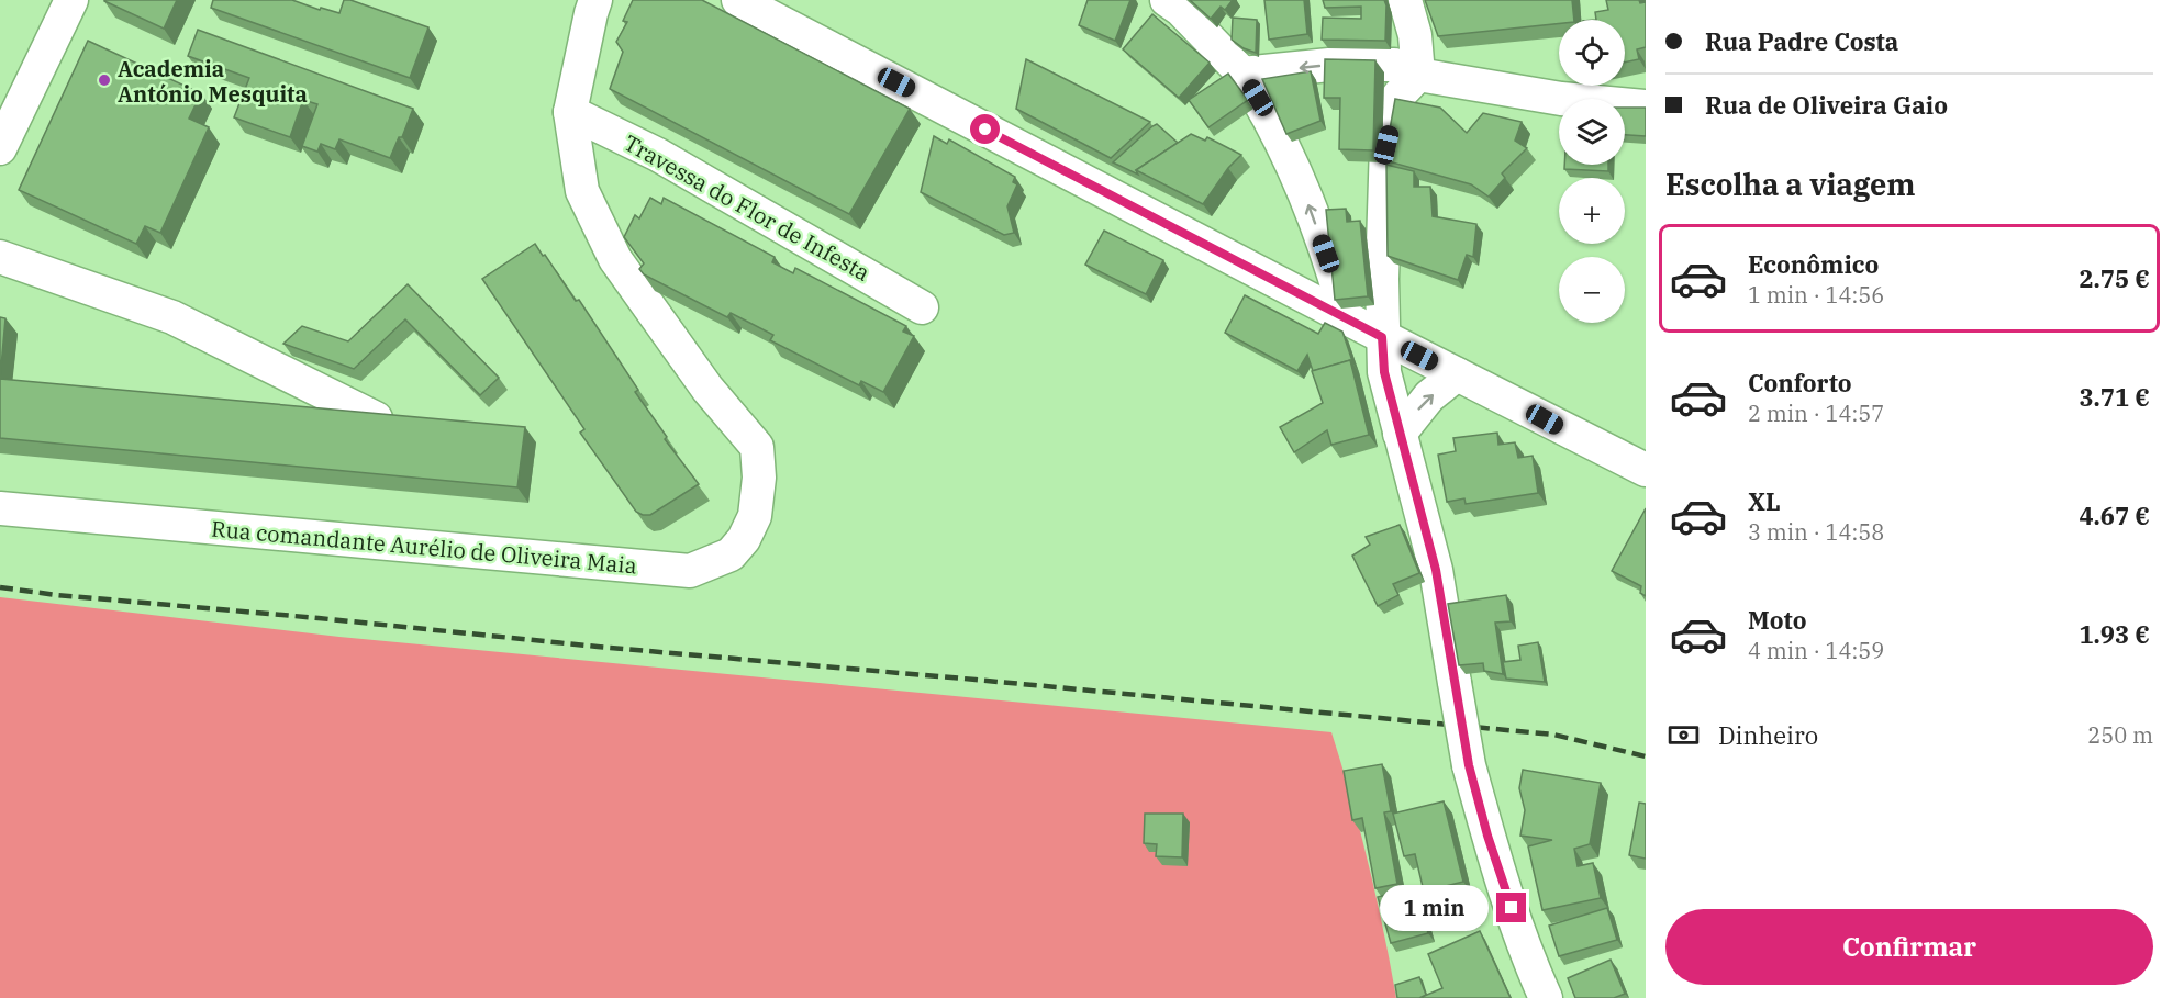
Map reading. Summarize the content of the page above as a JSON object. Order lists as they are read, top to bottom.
{
  "streets": {
    "street": ["Travessa do Flor de Infesta", "Rua comandante Aurélio de Oliveira Maia"]
  },
  "crossings": [
    ["Travessa do Flor de Infesta", "Rua comandante Aurélio de Oliveira Maia"]
  ],
  "places": ["Academia António Mesquita"],
  "page": {
    "banner": ["Rua Padre Costa", "Rua de Oliveira Gaio"],
    "map_buttons": ["+", "−"],
    "heading": "Escolha a viagem",
    "list": [
      {
        "name": "Econômico",
        "note": "1 min · 14:56",
        "value": "2.75 €"
      },
      {
        "name": "Conforto",
        "note": "2 min · 14:57",
        "value": "3.71 €"
      },
      {
        "name": "XL",
        "note": "3 min · 14:58",
        "value": "4.67 €"
      },
      {
        "name": "Moto",
        "note": "4 min · 14:59",
        "value": "1.93 €"
      }
    ],
    "pay": ["Dinheiro", "250 m"],
    "bubble": "1 min",
    "buttons": "Confirmar"
  }
}
